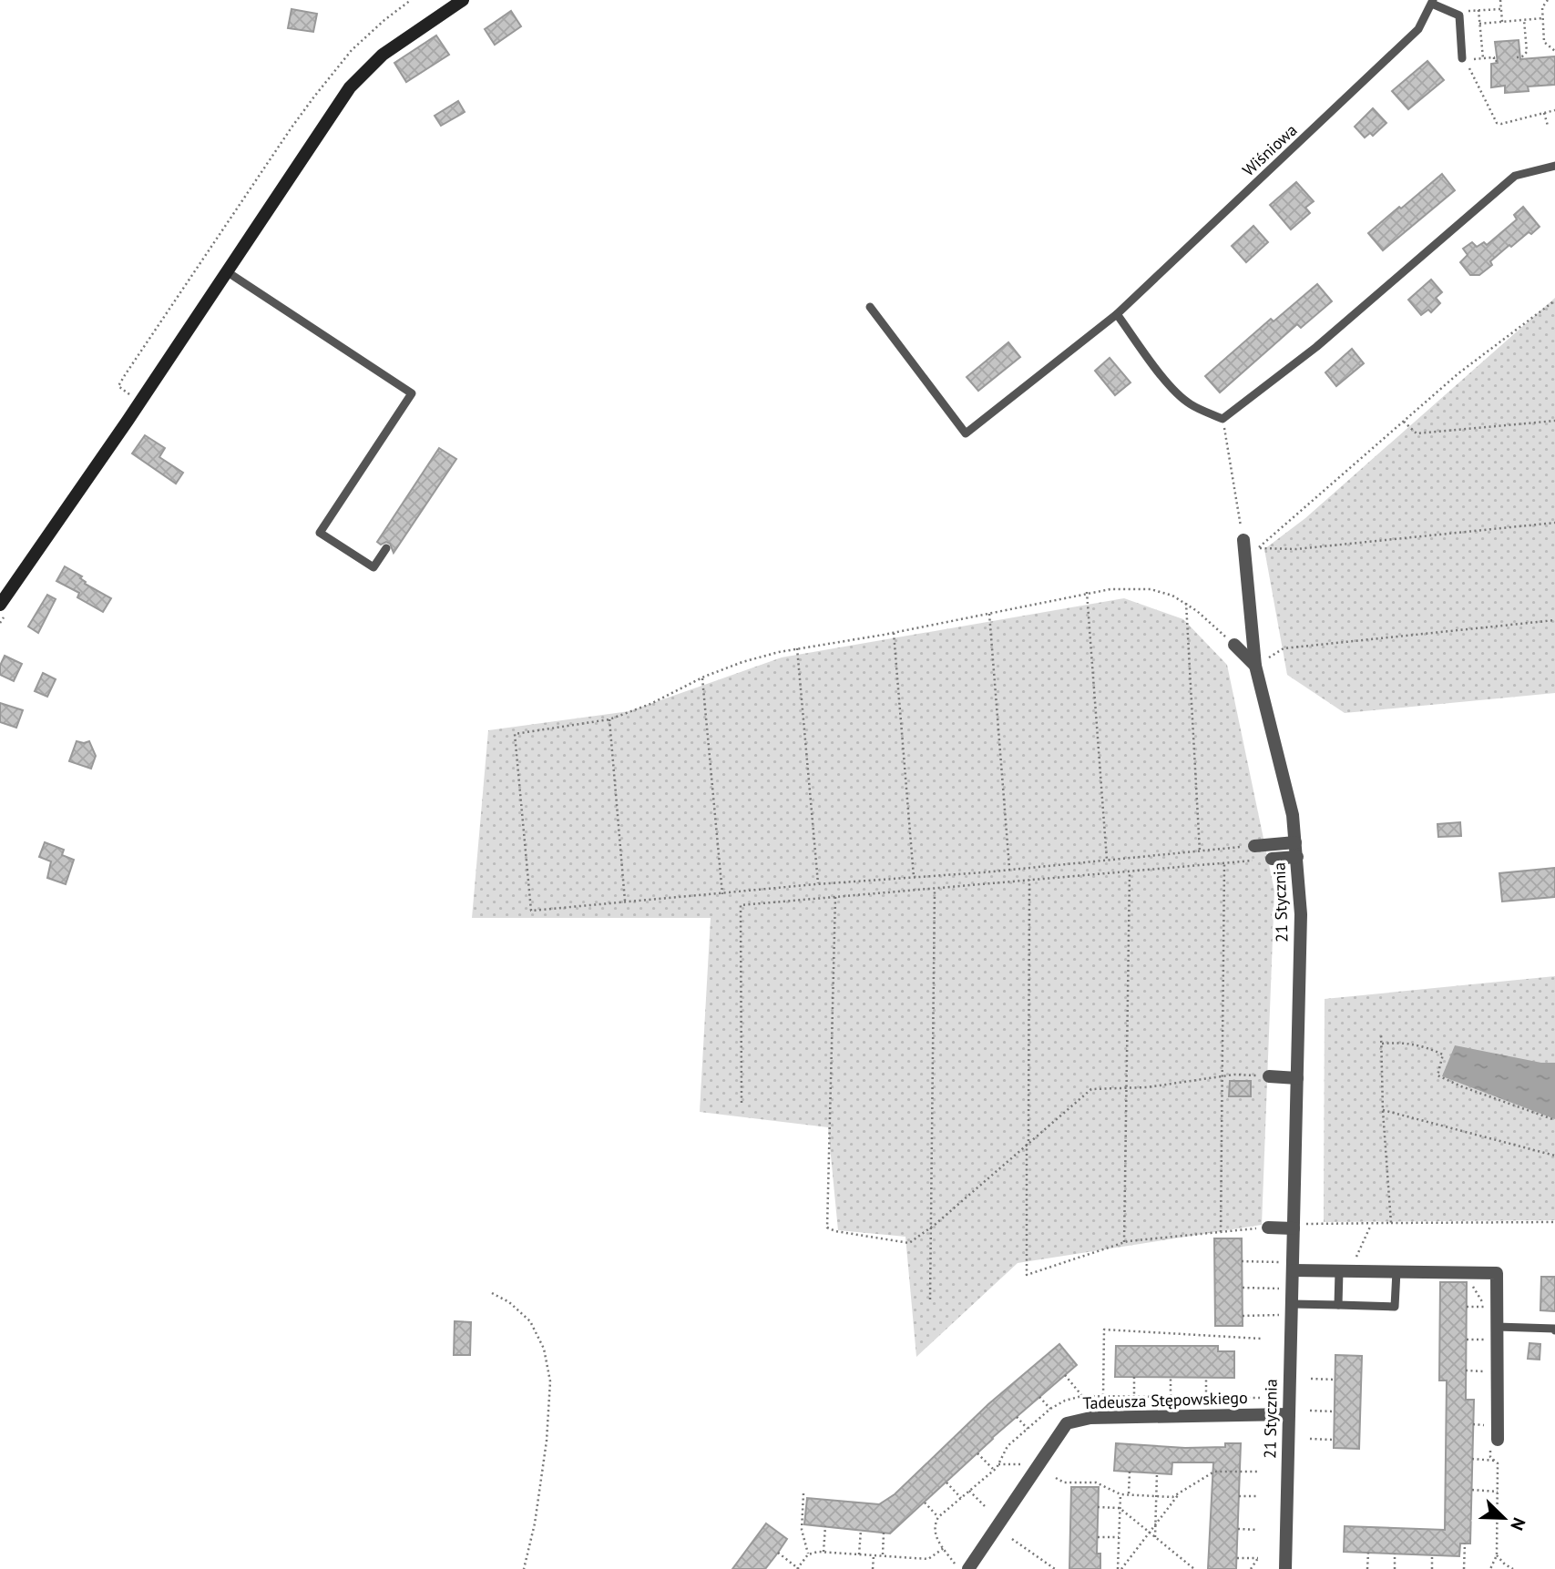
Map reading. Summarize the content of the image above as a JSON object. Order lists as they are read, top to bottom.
{
  "streets": {
    "street": ["21 Stycznia", "Tadeusza Stępowskiego"],
    "lane": ["Wiśniowa"]
  },
  "crossings": [
    ["21 Stycznia", "Tadeusza Stępowskiego"]
  ],
  "north": "bottom right"
}
